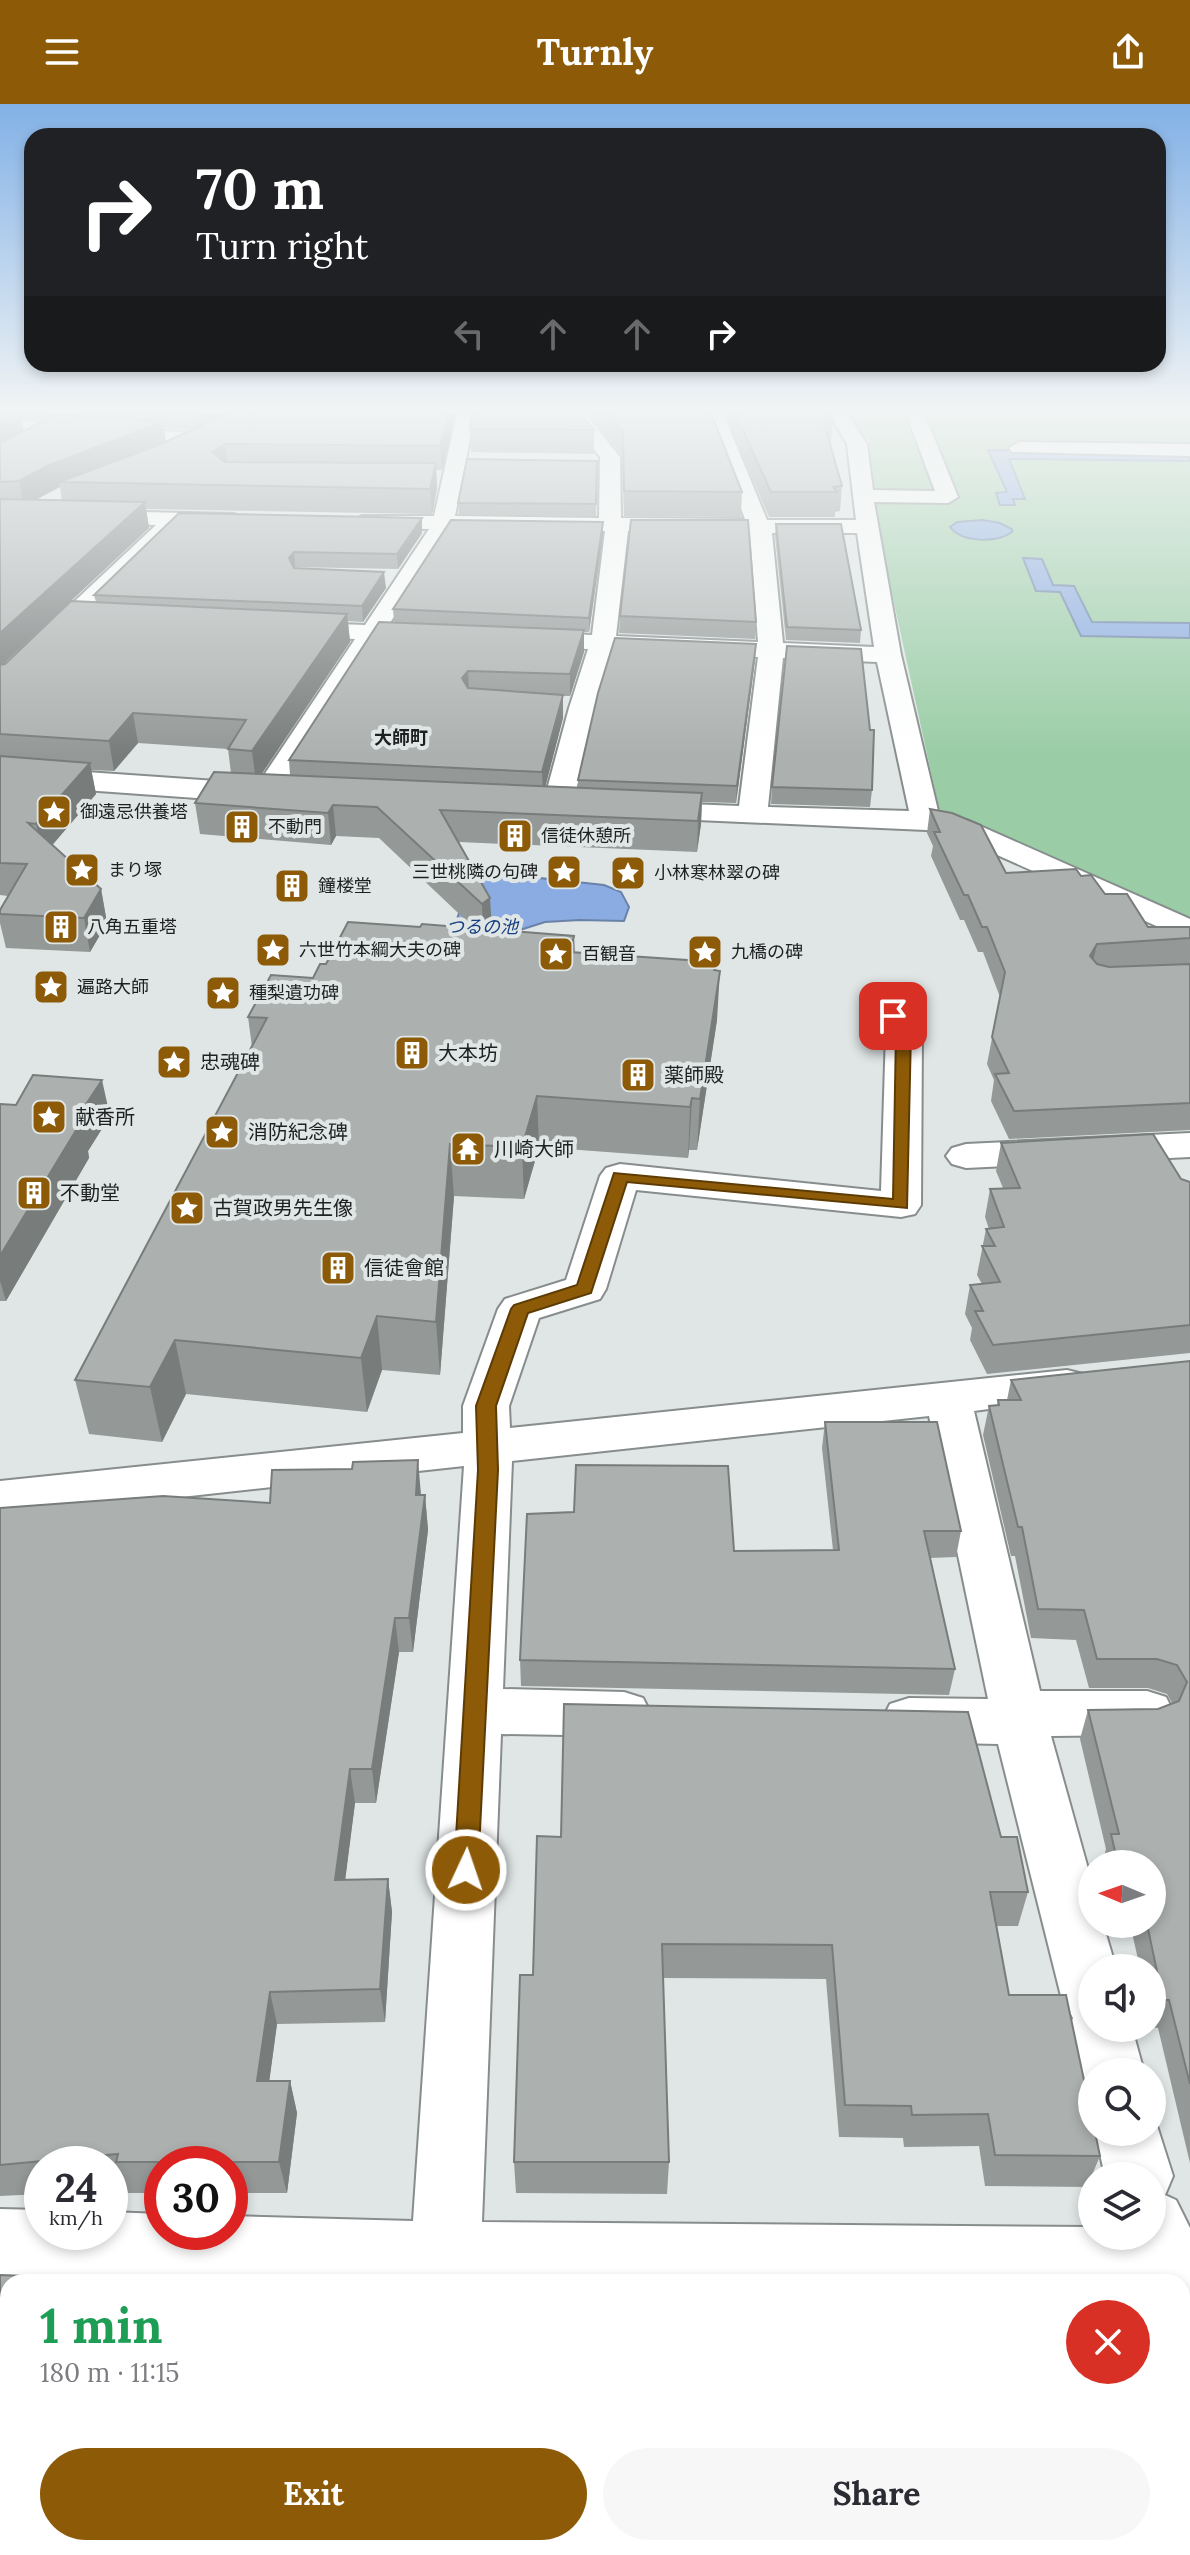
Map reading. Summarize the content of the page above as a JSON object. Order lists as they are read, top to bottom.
{
  "districts": ["大師町"],
  "water": ["つるの池"],
  "places": {
    "place": [
      "御遠忌供養塔",
      "まり塚",
      "三世桃隣の句碑",
      "小林寒林翠の碑",
      "六世竹本綱大夫の碑",
      "九橋の碑",
      "百観音",
      "遍路大師",
      "種梨遺功碑",
      "忠魂碑",
      "献香所",
      "消防紀念碑",
      "古賀政男先生像"
    ],
    "building": [
      "不動門",
      "信徒休憩所",
      "鐘楼堂",
      "八角五重塔",
      "大本坊",
      "薬師殿",
      "不動堂",
      "信徒會館"
    ],
    "temple": ["川崎大師"]
  },
  "north": "left",
  "page": {
    "header": "Turnly",
    "turn": ["70 m", "Turn right"],
    "speed": "24 km/h",
    "limit": "30",
    "heading": ["1 min", "180 m · 11:15"],
    "buttons": ["Exit", "Share"]
  }
}
